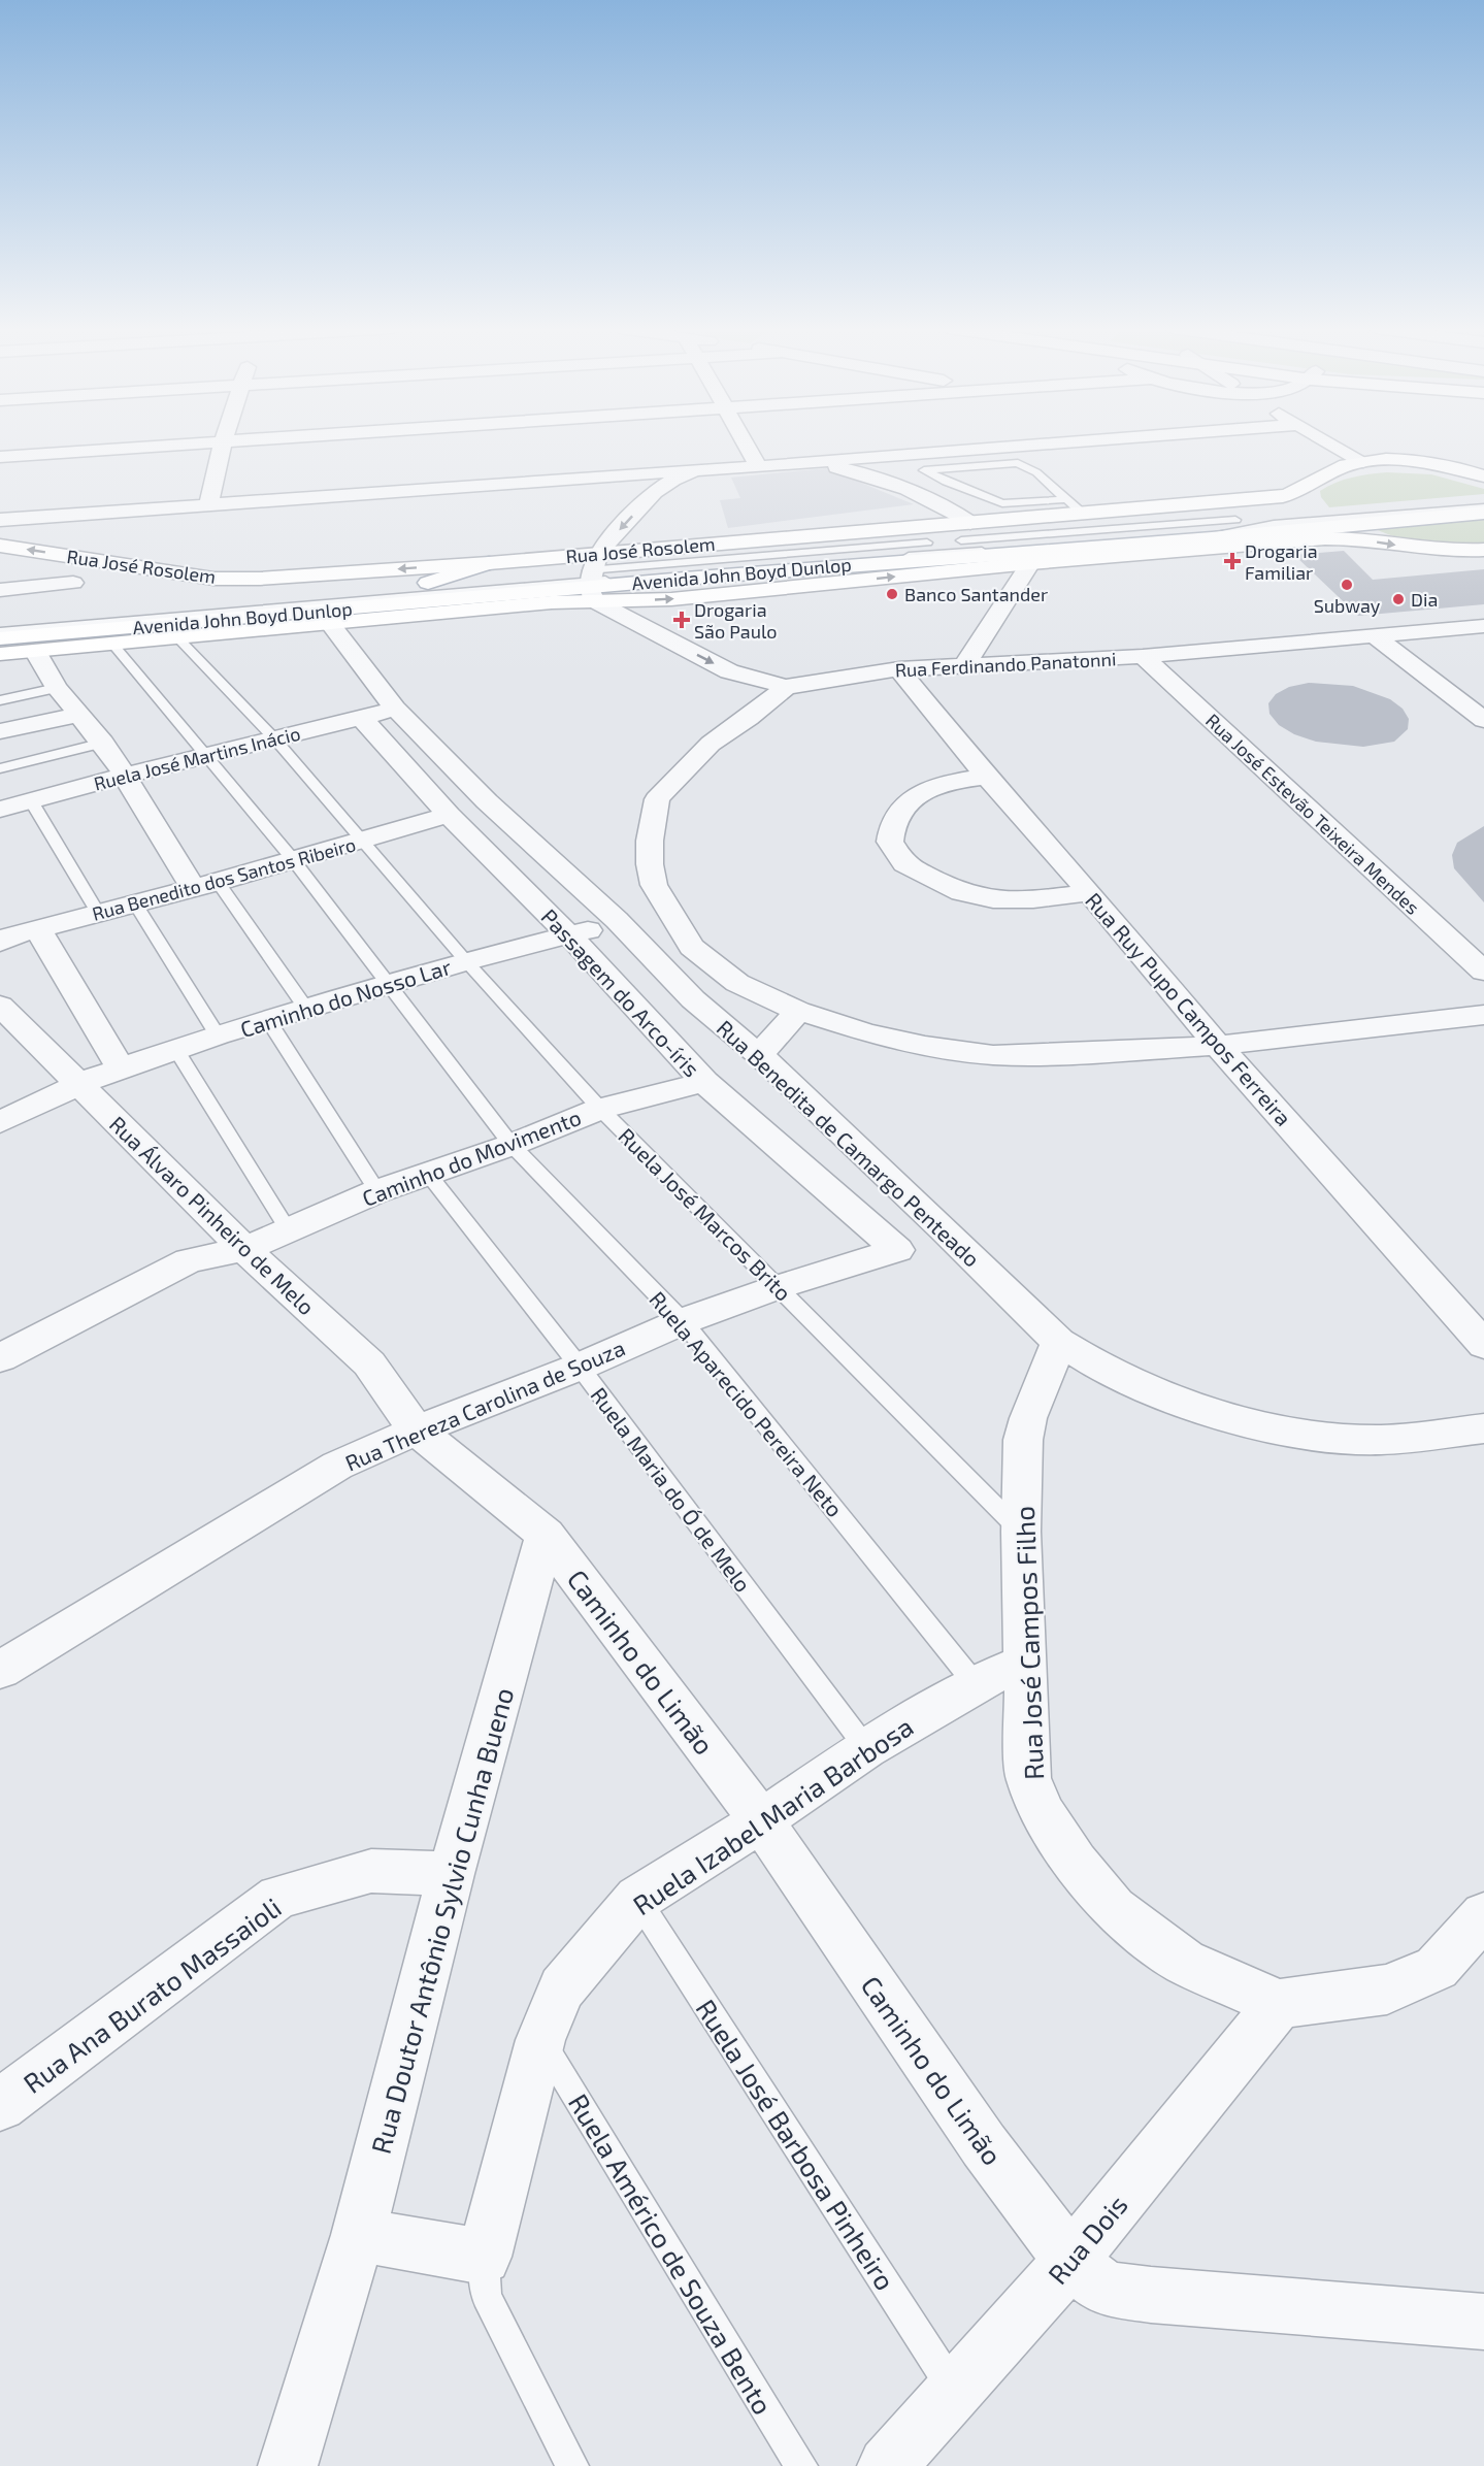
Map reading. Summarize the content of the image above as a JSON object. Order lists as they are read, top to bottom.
{
  "streets": {
    "street": [
      "Rua José Rosolem",
      "Avenida John Boyd Dunlop",
      "Rua Ferdinando Panatonni",
      "Ruela José Martins Inácio",
      "Rua José Estevão Teixeira Mendes",
      "Rua Benedito dos Santos Ribeiro",
      "Passagem do Arco-íris",
      "Caminho do Nosso Lar",
      "Rua Ruy Pupo Campos Ferreira",
      "Rua Benedita de Camargo Penteado",
      "Caminho do Movimento",
      "Rua Álvaro Pinheiro de Melo",
      "Rua Thereza Carolina de Souza",
      "Rua José Campos Filho",
      "Caminho do Limão",
      "Ruela Izabel Maria Barbosa",
      "Rua Doutor Antônio Sylvio Cunha Bueno",
      "Rua Ana Burato Massaioli",
      "Rua Dois"
    ],
    "lane": [
      "Ruela José Marcos Brito",
      "Ruela Aparecido Pereira Neto",
      "Ruela Maria do Ó de Melo",
      "Ruela José Barbosa Pinheiro",
      "Ruela Américo de Souza Bento"
    ]
  },
  "crossings": [
    ["Rua José Rosolem", "Avenida John Boyd Dunlop"],
    ["Rua Ferdinando Panatonni", "Rua José Estevão Teixeira Mendes"],
    ["Rua Ferdinando Panatonni", "Rua Ruy Pupo Campos Ferreira"],
    ["Ruela José Martins Inácio", "Passagem do Arco-íris"],
    ["Ruela José Martins Inácio", "Rua Benedita de Camargo Penteado"],
    ["Ruela José Martins Inácio", "Ruela José Marcos Brito"],
    ["Ruela José Martins Inácio", "Ruela Aparecido Pereira Neto"],
    ["Rua Benedito dos Santos Ribeiro", "Passagem do Arco-íris"],
    ["Rua Benedito dos Santos Ribeiro", "Ruela José Marcos Brito"],
    ["Rua Benedito dos Santos Ribeiro", "Ruela Aparecido Pereira Neto"],
    ["Passagem do Arco-íris", "Caminho do Nosso Lar"],
    ["Passagem do Arco-íris", "Caminho do Movimento"],
    ["Passagem do Arco-íris", "Rua Thereza Carolina de Souza"],
    ["Caminho do Nosso Lar", "Rua Benedita de Camargo Penteado"],
    ["Caminho do Nosso Lar", "Ruela José Marcos Brito"],
    ["Caminho do Nosso Lar", "Rua Álvaro Pinheiro de Melo"],
    ["Caminho do Nosso Lar", "Ruela Aparecido Pereira Neto"],
    ["Rua Benedita de Camargo Penteado", "Rua José Campos Filho"],
    ["Caminho do Movimento", "Ruela José Marcos Brito"],
    ["Caminho do Movimento", "Rua Álvaro Pinheiro de Melo"],
    ["Caminho do Movimento", "Ruela Aparecido Pereira Neto"],
    ["Caminho do Movimento", "Ruela Maria do Ó de Melo"],
    ["Ruela José Marcos Brito", "Rua Thereza Carolina de Souza"],
    ["Ruela José Marcos Brito", "Rua José Campos Filho"],
    ["Rua Álvaro Pinheiro de Melo", "Rua Thereza Carolina de Souza"],
    ["Ruela Aparecido Pereira Neto", "Rua Thereza Carolina de Souza"],
    ["Ruela Aparecido Pereira Neto", "Ruela Izabel Maria Barbosa"],
    ["Rua Thereza Carolina de Souza", "Ruela Maria do Ó de Melo"],
    ["Ruela Maria do Ó de Melo", "Ruela Izabel Maria Barbosa"],
    ["Rua José Campos Filho", "Ruela Izabel Maria Barbosa"],
    ["Rua José Campos Filho", "Rua Dois"],
    ["Caminho do Limão", "Ruela Izabel Maria Barbosa"],
    ["Caminho do Limão", "Rua Doutor Antônio Sylvio Cunha Bueno"],
    ["Caminho do Limão", "Rua Dois"],
    ["Ruela Izabel Maria Barbosa", "Ruela José Barbosa Pinheiro"],
    ["Ruela Izabel Maria Barbosa", "Ruela Américo de Souza Bento"],
    ["Rua Doutor Antônio Sylvio Cunha Bueno", "Rua Ana Burato Massaioli"],
    ["Ruela José Barbosa Pinheiro", "Rua Dois"]
  ],
  "places": {
    "health": ["Drogaria Familiar", "Drogaria São Paulo"],
    "other": ["Subway", "Banco Santander", "Dia"]
  }
}
